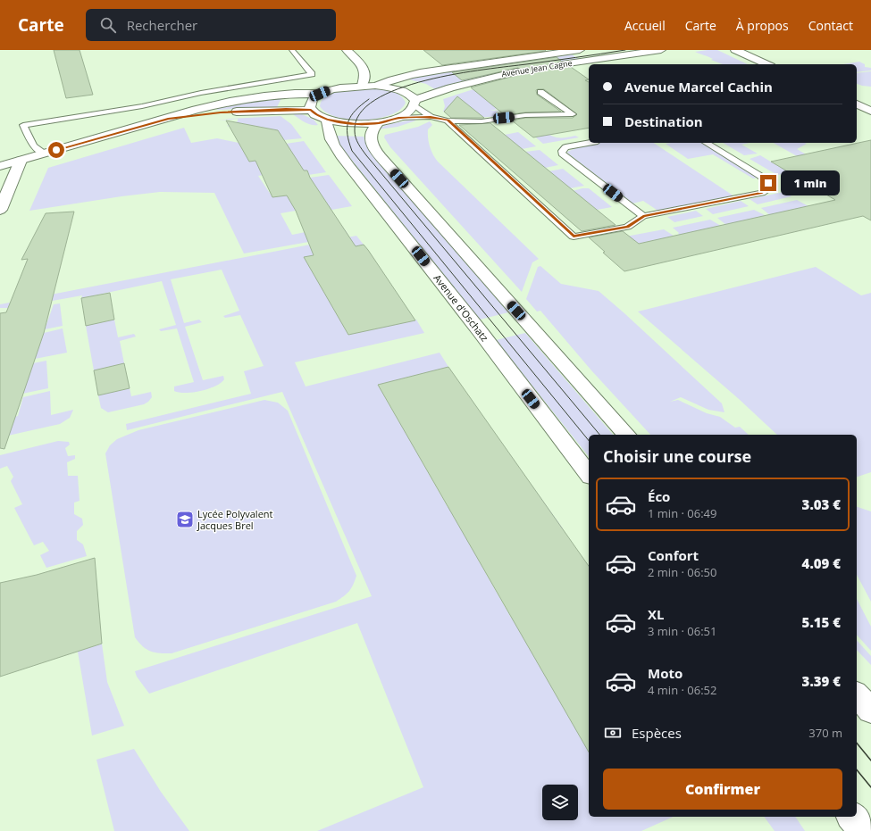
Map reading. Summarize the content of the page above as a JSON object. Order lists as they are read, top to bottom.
{
  "streets": {
    "street": ["Avenue Jean Cagne", "Avenue d'Oschatz"]
  },
  "crossings": [
    ["Avenue Jean Cagne", "Avenue d'Oschatz"]
  ],
  "places": {
    "school or university": ["Lycée Polyvalent Jacques Brel"]
  },
  "page": {
    "header": "Carte",
    "search": "Rechercher",
    "nav": [
      "Accueil",
      "Carte",
      "À propos",
      "Contact"
    ],
    "banner": ["Avenue Marcel Cachin", "Destination"],
    "bubble": "1 min",
    "heading": "Choisir une course",
    "list": [
      {
        "name": "Éco",
        "note": "1 min · 06:49",
        "value": "3.03 €"
      },
      {
        "name": "Confort",
        "note": "2 min · 06:50",
        "value": "4.09 €"
      },
      {
        "name": "XL",
        "note": "3 min · 06:51",
        "value": "5.15 €"
      },
      {
        "name": "Moto",
        "note": "4 min · 06:52",
        "value": "3.39 €"
      }
    ],
    "pay": ["Espèces", "370 m"],
    "buttons": "Confirmer"
  }
}
